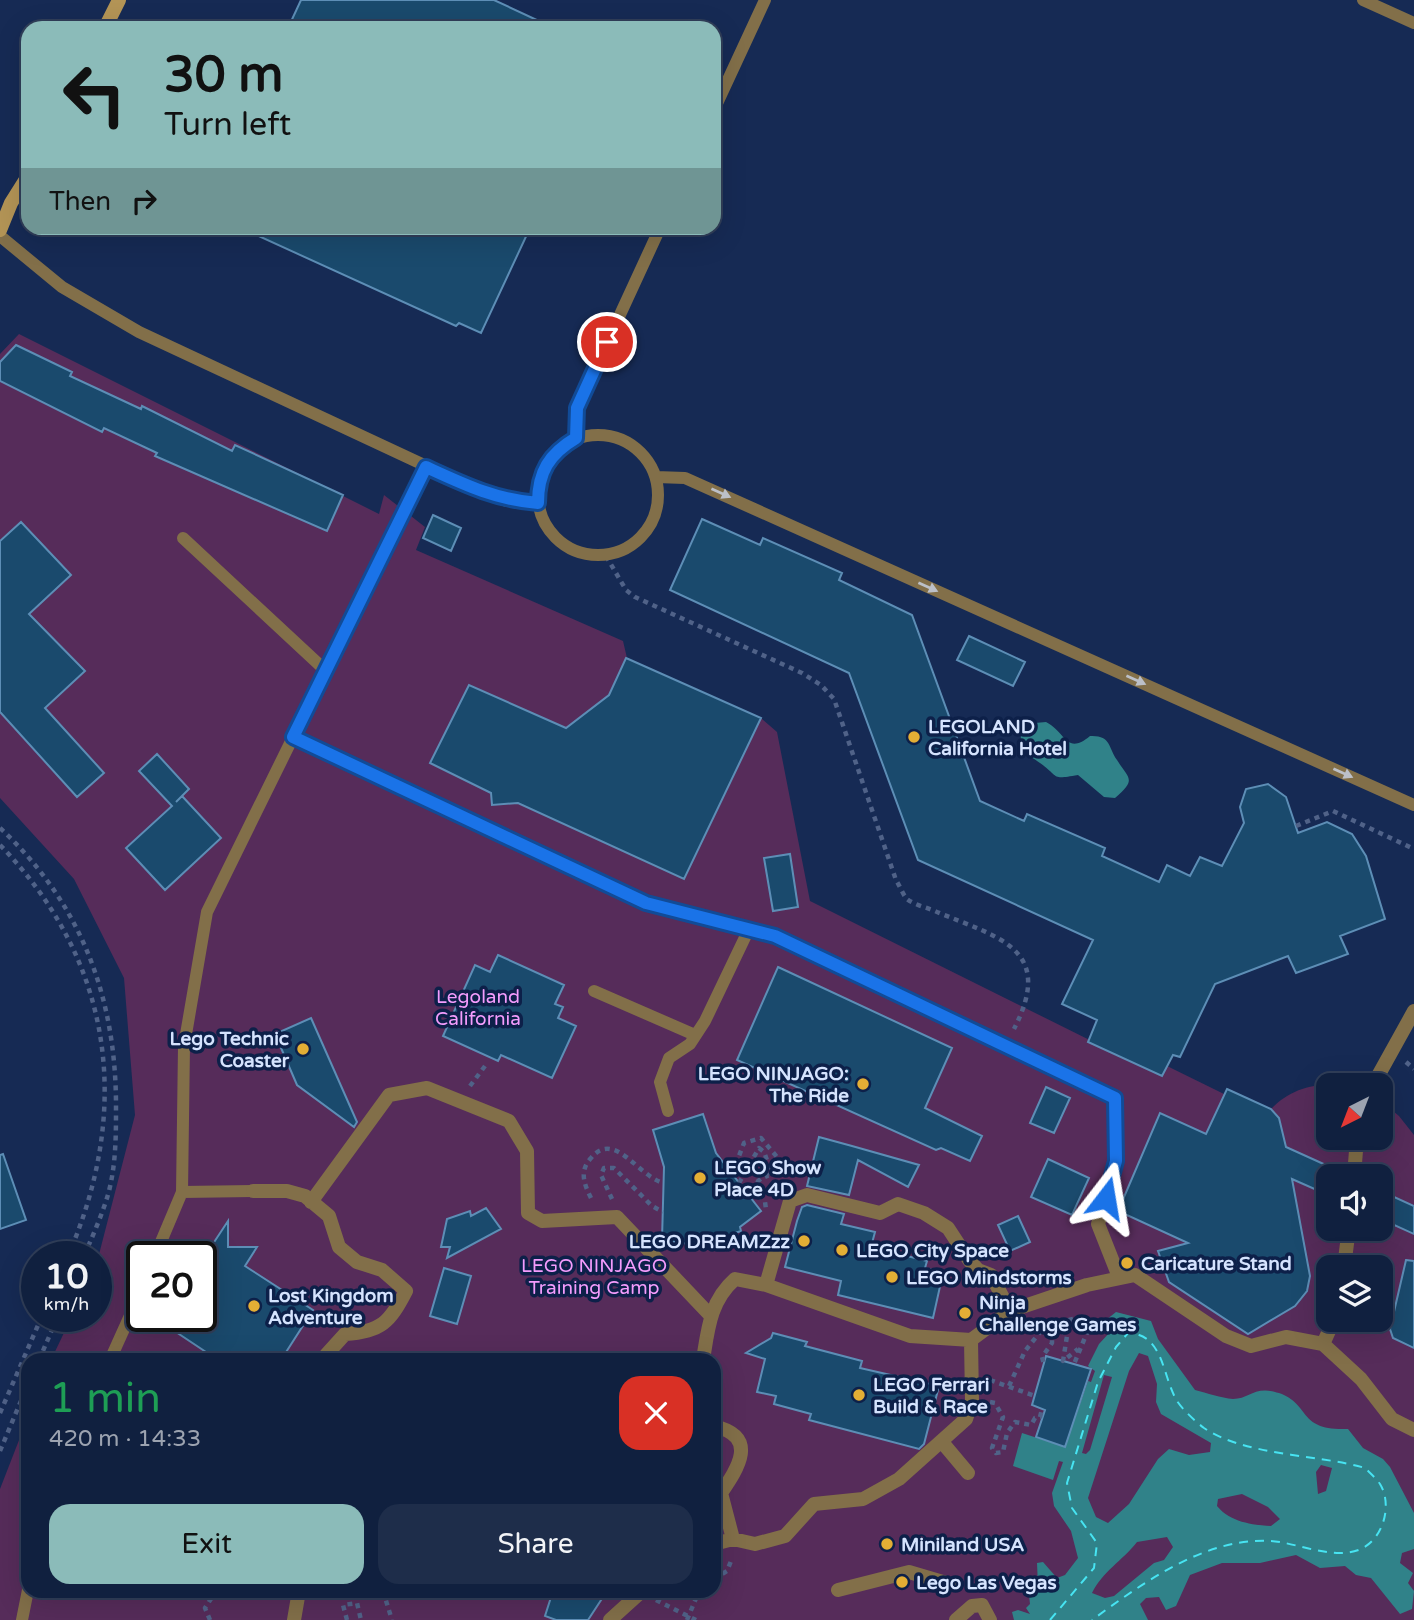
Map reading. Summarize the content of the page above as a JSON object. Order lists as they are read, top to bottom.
{
  "parks": ["Legoland California", "LEGO NINJAGO Training Camp"],
  "places": [
    "LEGOLAND California Hotel",
    "Lego Technic Coaster",
    "LEGO NINJAGO: The Ride",
    "LEGO Show Place 4D",
    "LEGO DREAMZzz",
    "LEGO City Space",
    "Caricature Stand",
    "LEGO Mindstorms",
    "Lost Kingdom Adventure",
    "Ninja Challenge Games",
    "LEGO Ferrari Build & Race",
    "Miniland USA",
    "Lego Las Vegas"
  ],
  "north": "bottom left",
  "page": {
    "turn": ["30 m", "Turn left"],
    "then": "Then",
    "speed": "10 km/h",
    "limit": "20",
    "heading": ["1 min", "420 m · 14:33"],
    "buttons": ["Exit", "Share"]
  }
}
